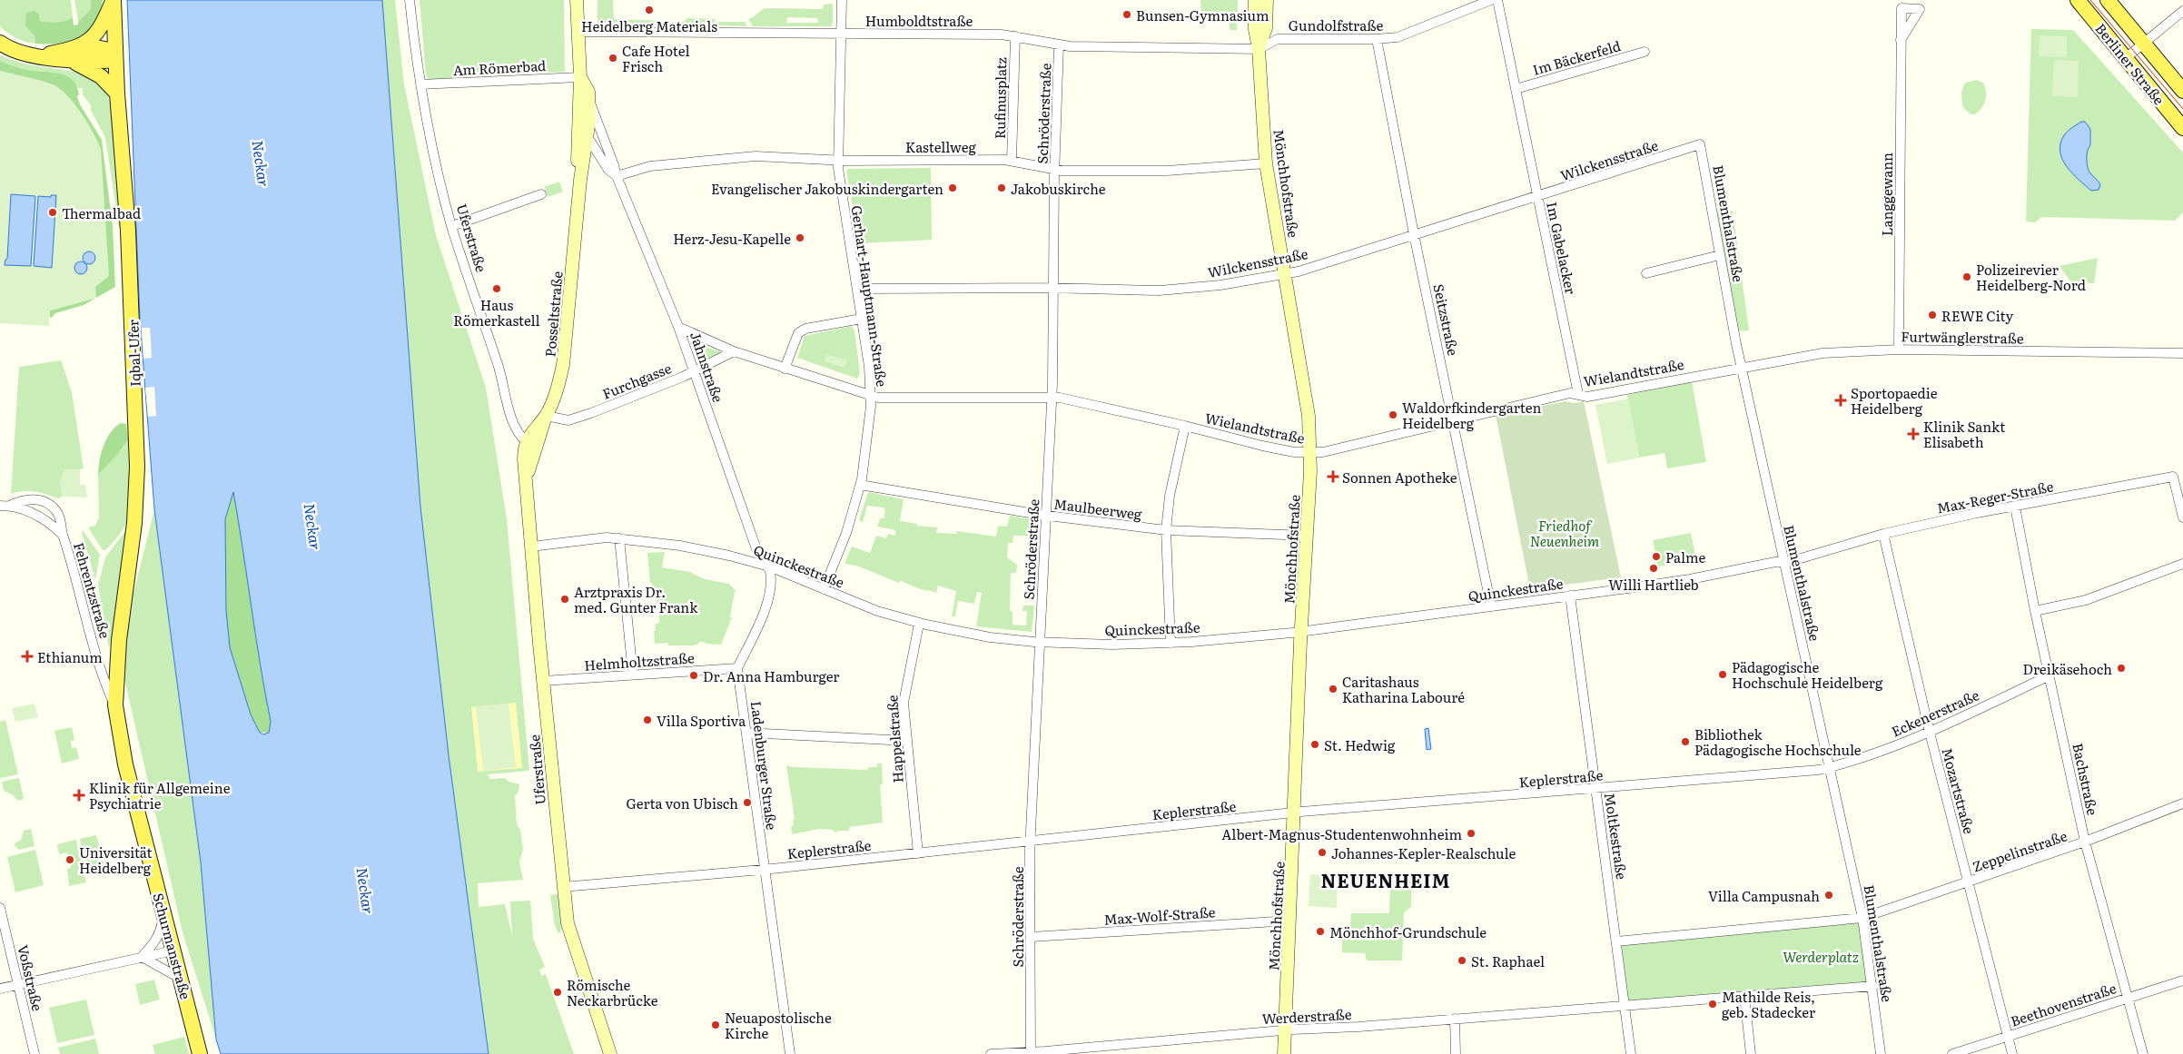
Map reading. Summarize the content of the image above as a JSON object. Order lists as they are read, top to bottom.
{
  "streets": {
    "main road": ["Berliner Straße", "Iqbal-Ufer", "Schurmanstraße"],
    "street": [
      "Humboldtstraße",
      "Gundolfstraße",
      "Im Bäckerfeld",
      "Am Römerbad",
      "Rufinusplatz",
      "Schröderstraße",
      "Kastellweg",
      "Wilckensstraße",
      "Mönchhofstraße",
      "Langgewann",
      "Blumenthalstraße",
      "Uferstraße",
      "Im Gabelacker",
      "Gerhart-Hauptmann-Straße",
      "Posseltstraße",
      "Seitzstraße",
      "Furtwänglerstraße",
      "Jahnstraße",
      "Wielandtstraße",
      "Furchgasse",
      "Max-Reger-Straße",
      "Maulbeerweg",
      "Quinckestraße",
      "Fehrentzstraße",
      "Helmholtzstraße",
      "Eckenerstraße",
      "Happelstraße",
      "Ladenburger Straße",
      "Keplerstraße",
      "Bachstraße",
      "Mozartstraße",
      "Moltkestraße",
      "Zeppelinstraße",
      "Max-Wolf-Straße",
      "Voßstraße",
      "Beethovenstraße",
      "Werderstraße"
    ]
  },
  "crossings": [
    ["Humboldtstraße", "Gundolfstraße"],
    ["Humboldtstraße", "Rufinusplatz"],
    ["Humboldtstraße", "Schröderstraße"],
    ["Humboldtstraße", "Mönchhofstraße"],
    ["Humboldtstraße", "Gerhart-Hauptmann-Straße"],
    ["Humboldtstraße", "Jahnstraße"],
    ["Gundolfstraße", "Mönchhofstraße"],
    ["Gundolfstraße", "Seitzstraße"],
    ["Im Bäckerfeld", "Im Gabelacker"],
    ["Am Römerbad", "Uferstraße"],
    ["Am Römerbad", "Jahnstraße"],
    ["Rufinusplatz", "Kastellweg"],
    ["Schröderstraße", "Kastellweg"],
    ["Schröderstraße", "Wilckensstraße"],
    ["Schröderstraße", "Wielandtstraße"],
    ["Schröderstraße", "Maulbeerweg"],
    ["Schröderstraße", "Quinckestraße"],
    ["Schröderstraße", "Keplerstraße"],
    ["Schröderstraße", "Max-Wolf-Straße"],
    ["Schröderstraße", "Werderstraße"],
    ["Kastellweg", "Mönchhofstraße"],
    ["Kastellweg", "Gerhart-Hauptmann-Straße"],
    ["Kastellweg", "Jahnstraße"],
    ["Wilckensstraße", "Mönchhofstraße"],
    ["Wilckensstraße", "Blumenthalstraße"],
    ["Wilckensstraße", "Im Gabelacker"],
    ["Wilckensstraße", "Gerhart-Hauptmann-Straße"],
    ["Wilckensstraße", "Seitzstraße"],
    ["Mönchhofstraße", "Wielandtstraße"],
    ["Mönchhofstraße", "Maulbeerweg"],
    ["Mönchhofstraße", "Quinckestraße"],
    ["Mönchhofstraße", "Keplerstraße"],
    ["Mönchhofstraße", "Max-Wolf-Straße"],
    ["Mönchhofstraße", "Werderstraße"],
    ["Langgewann", "Furtwänglerstraße"],
    ["Blumenthalstraße", "Furtwänglerstraße"],
    ["Blumenthalstraße", "Wielandtstraße"],
    ["Blumenthalstraße", "Max-Reger-Straße"],
    ["Blumenthalstraße", "Quinckestraße"],
    ["Blumenthalstraße", "Eckenerstraße"],
    ["Blumenthalstraße", "Keplerstraße"],
    ["Blumenthalstraße", "Zeppelinstraße"],
    ["Uferstraße", "Posseltstraße"],
    ["Uferstraße", "Furchgasse"],
    ["Uferstraße", "Quinckestraße"],
    ["Uferstraße", "Helmholtzstraße"],
    ["Uferstraße", "Keplerstraße"],
    ["Im Gabelacker", "Wielandtstraße"],
    ["Gerhart-Hauptmann-Straße", "Wielandtstraße"],
    ["Gerhart-Hauptmann-Straße", "Maulbeerweg"],
    ["Gerhart-Hauptmann-Straße", "Quinckestraße"],
    ["Posseltstraße", "Jahnstraße"],
    ["Posseltstraße", "Furchgasse"],
    ["Seitzstraße", "Wielandtstraße"],
    ["Seitzstraße", "Quinckestraße"],
    ["Furtwänglerstraße", "Wielandtstraße"],
    ["Iqbal-Ufer", "Fehrentzstraße"],
    ["Iqbal-Ufer", "Schurmanstraße"],
    ["Jahnstraße", "Wielandtstraße"],
    ["Jahnstraße", "Furchgasse"],
    ["Jahnstraße", "Quinckestraße"],
    ["Wielandtstraße", "Furchgasse"],
    ["Max-Reger-Straße", "Quinckestraße"],
    ["Max-Reger-Straße", "Bachstraße"],
    ["Max-Reger-Straße", "Mozartstraße"],
    ["Quinckestraße", "Happelstraße"],
    ["Quinckestraße", "Moltkestraße"],
    ["Fehrentzstraße", "Schurmanstraße"],
    ["Helmholtzstraße", "Ladenburger Straße"],
    ["Eckenerstraße", "Keplerstraße"],
    ["Eckenerstraße", "Bachstraße"],
    ["Eckenerstraße", "Mozartstraße"],
    ["Happelstraße", "Keplerstraße"],
    ["Ladenburger Straße", "Keplerstraße"],
    ["Keplerstraße", "Moltkestraße"],
    ["Bachstraße", "Zeppelinstraße"],
    ["Bachstraße", "Beethovenstraße"],
    ["Mozartstraße", "Zeppelinstraße"],
    ["Mozartstraße", "Beethovenstraße"],
    ["Moltkestraße", "Werderstraße"]
  ],
  "districts": ["NEUENHEIM"],
  "water": ["Neckar"],
  "parks": ["Friedhof Neuenheim", "Werderplatz"],
  "places": {
    "other": [
      "Heidelberg Materials",
      "Bunsen-Gymnasium",
      "Cafe Hotel Frisch",
      "Evangelischer Jakobuskindergarten",
      "Jakobuskirche",
      "Thermalbad",
      "Herz-Jesu-Kapelle",
      "Polizeirevier Heidelberg-Nord",
      "Haus Römerkastell",
      "REWE City",
      "Waldorfkindergarten Heidelberg",
      "Palme",
      "Willi Hartlieb",
      "Arztpraxis Dr. med. Gunter Frank",
      "Dreikäsehoch",
      "Pädagogische Hochschule Heidelberg",
      "Dr. Anna Hamburger",
      "Caritashaus Katharina Labouré",
      "Villa Sportiva",
      "Bibliothek Pädagogische Hochschule",
      "St. Hedwig",
      "Gerta von Ubisch",
      "Albert-Magnus-Studentenwohnheim",
      "Johannes-Kepler-Realschule",
      "Universität Heidelberg",
      "Villa Campusnah",
      "Mönchhof-Grundschule",
      "St. Raphael",
      "Römische Neckarbrücke",
      "Mathilde Reis, geb. Stadecker",
      "Neuapostolische Kirche"
    ],
    "health": [
      "Sportopaedie Heidelberg",
      "Klinik Sankt Elisabeth",
      "Sonnen Apotheke",
      "Ethianum",
      "Klinik für Allgemeine Psychiatrie"
    ]
  }
}
